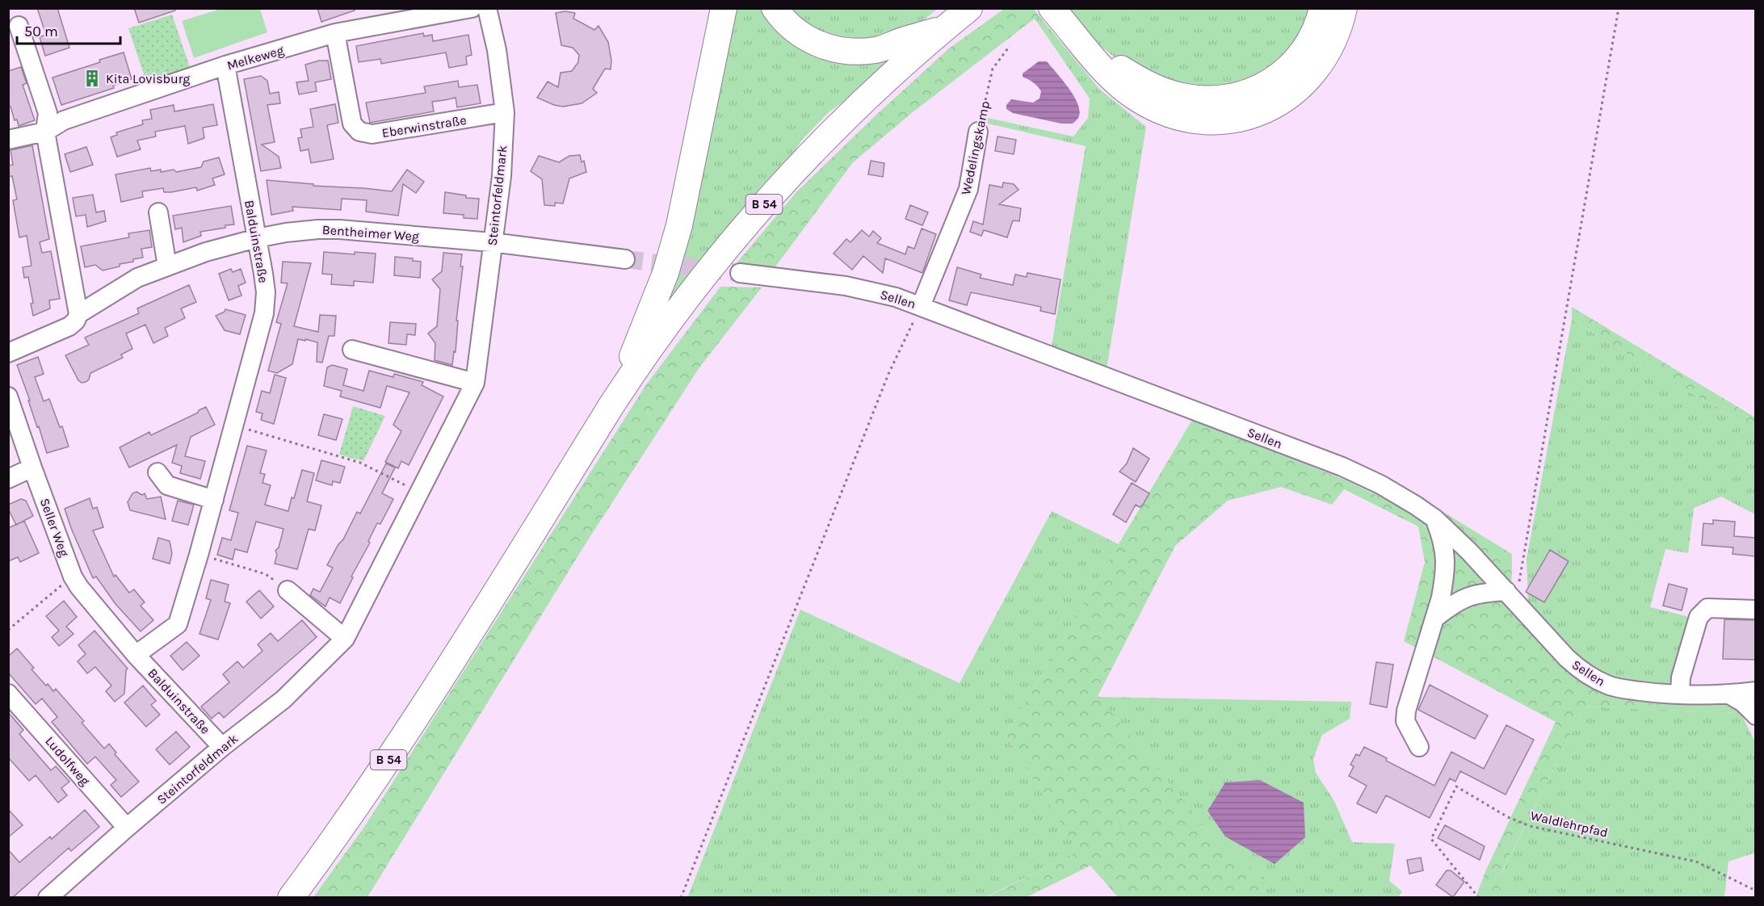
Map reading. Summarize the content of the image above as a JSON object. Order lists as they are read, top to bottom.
{
  "streets": {
    "highway": ["B 54"],
    "street": [
      "Melkeweg",
      "Eberwinstraße",
      "Wedelingskamp",
      "Steintorfeldmark",
      "Bentheimer Weg",
      "Balduinstraße",
      "Sellen",
      "Seller Weg",
      "Ludolfweg"
    ],
    "path": ["Waldlehrpfad"]
  },
  "crossings": [
    ["Melkeweg", "Eberwinstraße"],
    ["Melkeweg", "Balduinstraße"],
    ["Eberwinstraße", "Steintorfeldmark"],
    ["Wedelingskamp", "Sellen"],
    ["Steintorfeldmark", "Bentheimer Weg"],
    ["Steintorfeldmark", "Balduinstraße"],
    ["Steintorfeldmark", "Ludolfweg"],
    ["Bentheimer Weg", "Balduinstraße"],
    ["Balduinstraße", "Seller Weg"]
  ],
  "places": {
    "building": ["Kita Lovisburg"]
  },
  "scale_bar": "50 m"
}
